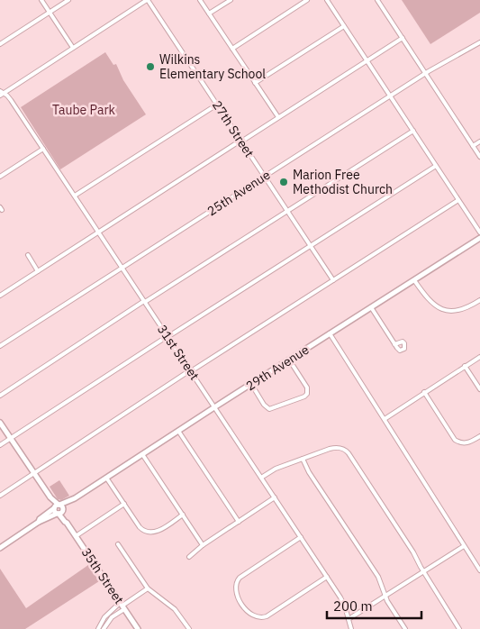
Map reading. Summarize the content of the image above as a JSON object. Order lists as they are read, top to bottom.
{
  "streets": {
    "street": [
      "27th Street",
      "25th Avenue",
      "31st Street",
      "29th Avenue",
      "35th Street"
    ]
  },
  "crossings": [
    ["27th Street", "25th Avenue"],
    ["25th Avenue", "31st Street"],
    ["31st Street", "29th Avenue"],
    ["29th Avenue", "35th Street"]
  ],
  "parks": ["Taube Park"],
  "places": ["Wilkins Elementary School", "Marion Free Methodist Church"],
  "scale_bar": "200 m"
}
